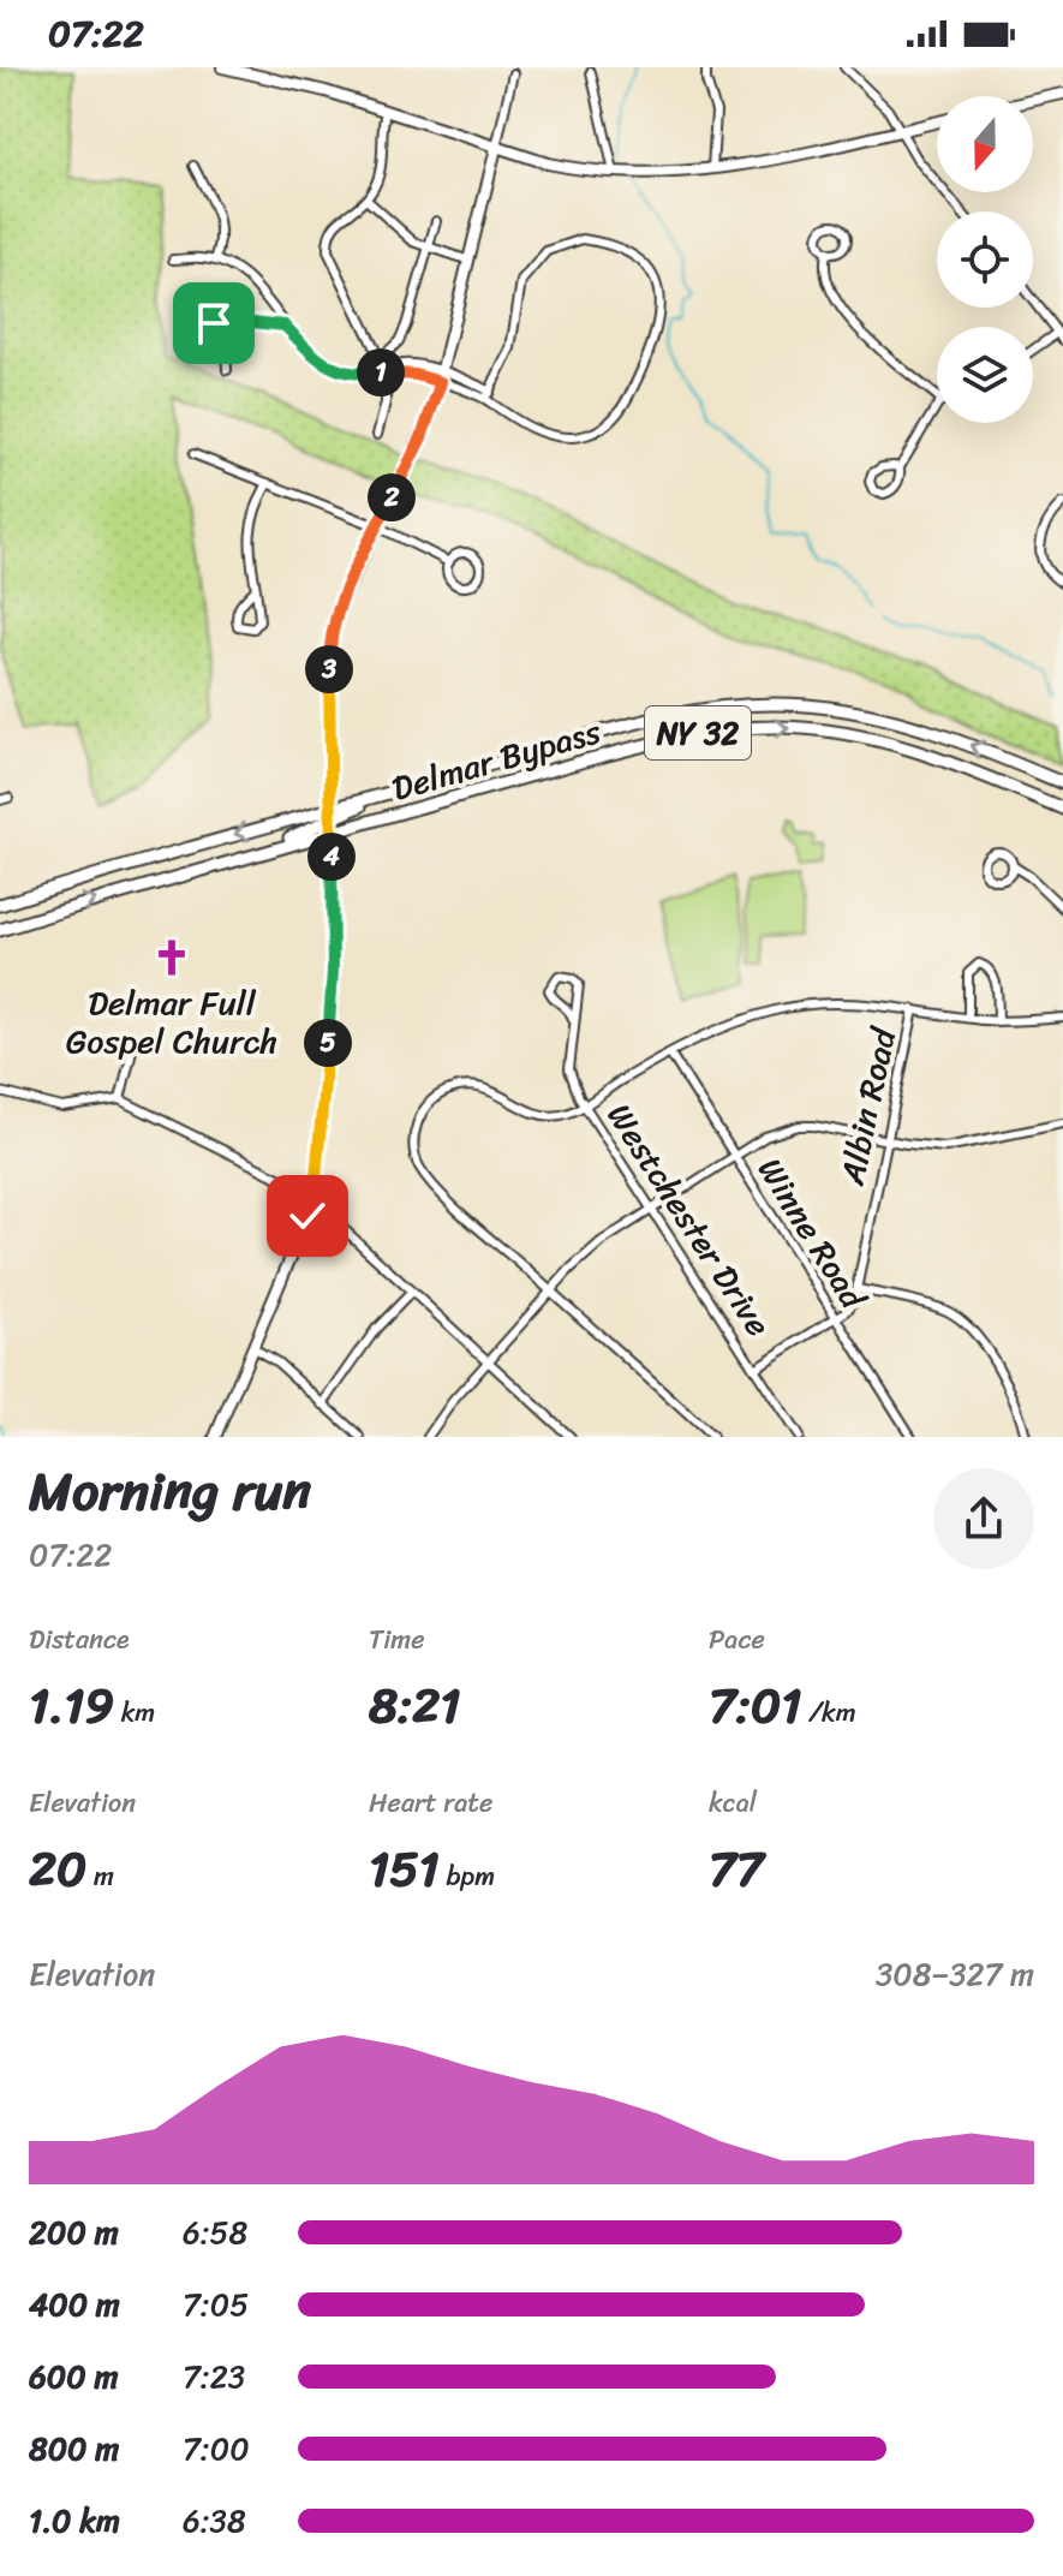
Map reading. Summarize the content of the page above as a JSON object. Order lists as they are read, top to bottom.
{
  "streets": {
    "main road": ["NY 32", "Delmar Bypass"],
    "street": ["Albin Road", "Westchester Drive", "Winne Road"]
  },
  "crossings": [
    ["Albin Road", "Westchester Drive"],
    ["Albin Road", "Winne Road"]
  ],
  "places": {
    "church": ["Delmar Full Gospel Church"]
  },
  "north": "bottom",
  "page": {
    "status": "07:22",
    "pins": [
      "1",
      "2",
      "3",
      "4",
      "5"
    ],
    "heading": ["Morning run", "07:22"],
    "stats": [
      ["Distance", "1.19 km"],
      ["Time", "8:21"],
      ["Pace", "7:01 /km"],
      ["Elevation", "20 m"],
      ["Heart rate", "151 bpm"],
      ["kcal", "77"]
    ],
    "chart": ["Elevation", "308–327 m"],
    "list": [
      {
        "name": "200 m",
        "note": "6:58"
      },
      {
        "name": "400 m",
        "note": "7:05"
      },
      {
        "name": "600 m",
        "note": "7:23"
      },
      {
        "name": "800 m",
        "note": "7:00"
      },
      {
        "name": "1.0 km",
        "note": "6:38"
      }
    ]
  }
}
